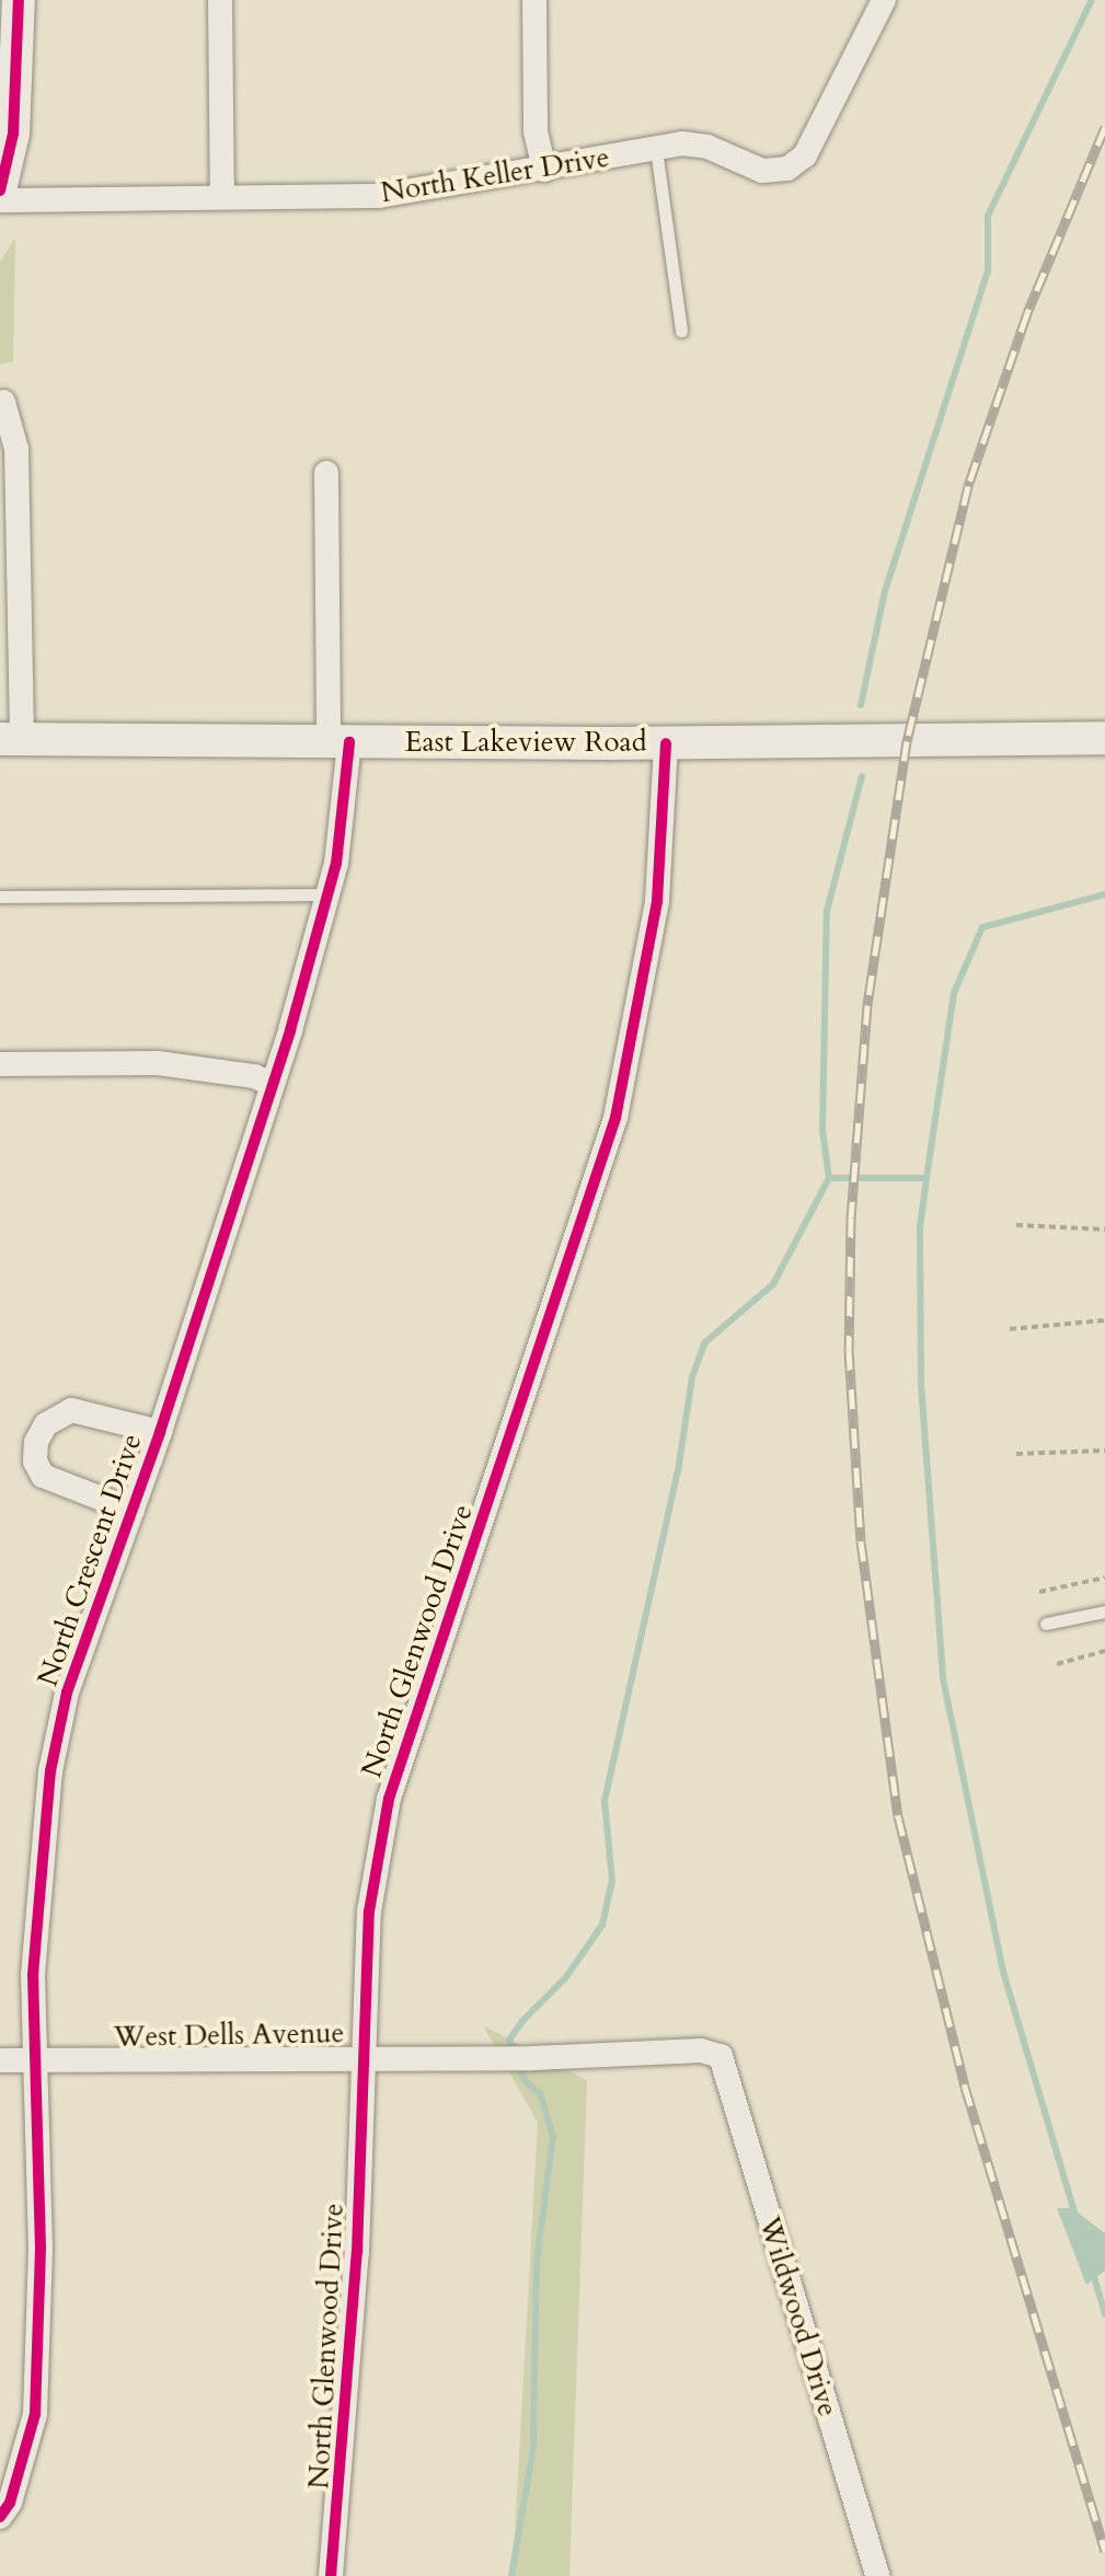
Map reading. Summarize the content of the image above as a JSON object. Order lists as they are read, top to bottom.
{
  "streets": {
    "main road": ["East Lakeview Road"],
    "street": [
      "North Keller Drive",
      "North Crescent Drive",
      "North Glenwood Drive",
      "West Dells Avenue",
      "Wildwood Drive"
    ]
  },
  "crossings": [
    ["East Lakeview Road", "North Crescent Drive"],
    ["East Lakeview Road", "North Glenwood Drive"],
    ["North Crescent Drive", "West Dells Avenue"],
    ["North Glenwood Drive", "West Dells Avenue"],
    ["West Dells Avenue", "Wildwood Drive"]
  ]
}
